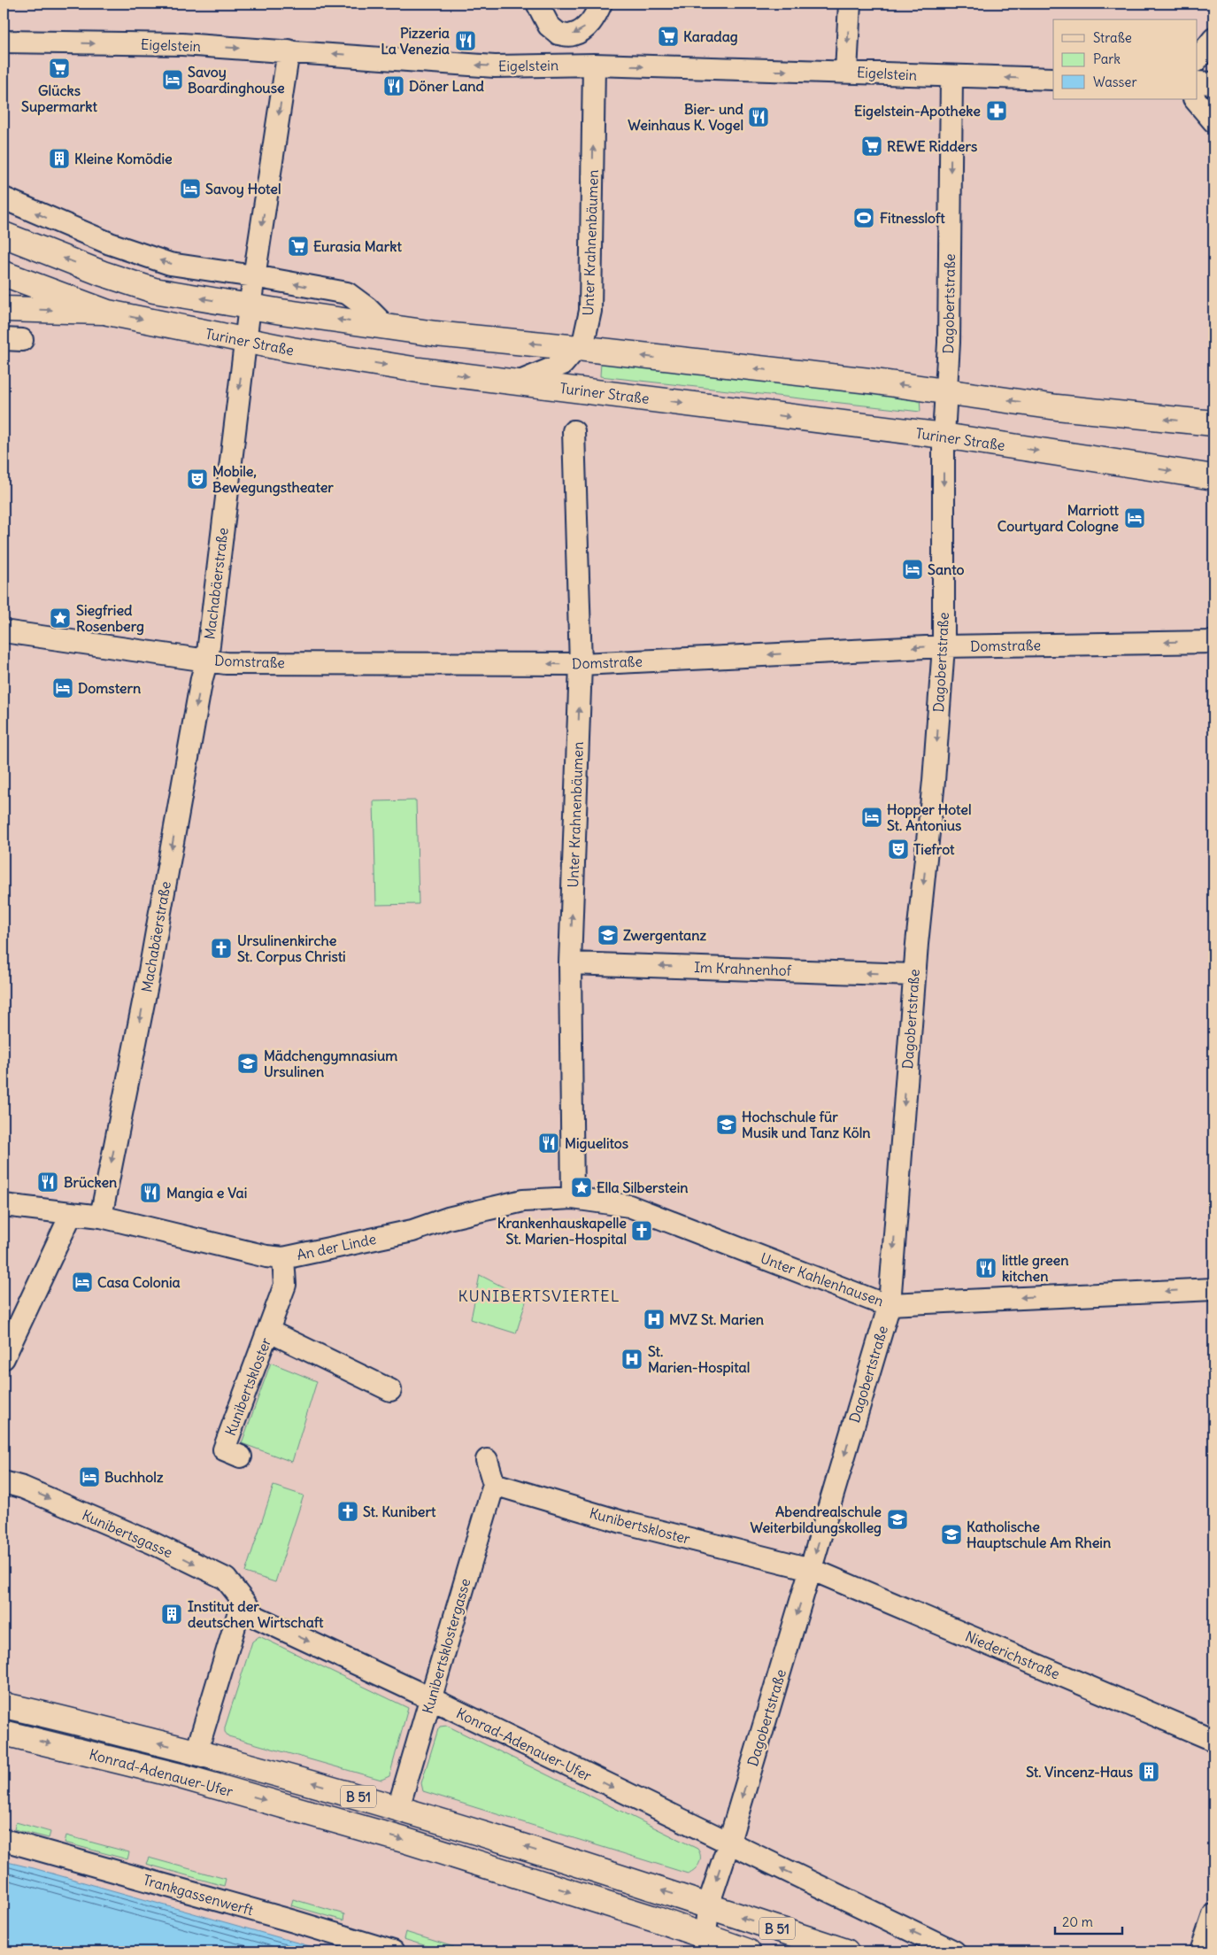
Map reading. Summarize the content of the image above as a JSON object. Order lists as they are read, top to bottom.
{
  "streets": {
    "main road": ["Turiner Straße", "Konrad-Adenauer-Ufer", "B 51"],
    "street": [
      "Eigelstein",
      "Unter Krahnenbäumen",
      "Dagobertstraße",
      "Machabäerstraße",
      "Domstraße",
      "Im Krahnenhof",
      "An der Linde",
      "Unter Kahlenhausen",
      "Kunibertskloster",
      "Kunibertsgasse",
      "Kunibertsklostergasse",
      "Niederichstraße",
      "Trankgassenwerft"
    ]
  },
  "crossings": [
    ["Eigelstein", "Unter Krahnenbäumen"],
    ["Eigelstein", "Dagobertstraße"],
    ["Eigelstein", "Machabäerstraße"],
    ["Unter Krahnenbäumen", "Turiner Straße"],
    ["Unter Krahnenbäumen", "Domstraße"],
    ["Unter Krahnenbäumen", "Im Krahnenhof"],
    ["Unter Krahnenbäumen", "An der Linde"],
    ["Unter Krahnenbäumen", "Unter Kahlenhausen"],
    ["Dagobertstraße", "Turiner Straße"],
    ["Dagobertstraße", "Domstraße"],
    ["Dagobertstraße", "Im Krahnenhof"],
    ["Dagobertstraße", "Unter Kahlenhausen"],
    ["Dagobertstraße", "Kunibertskloster"],
    ["Dagobertstraße", "Niederichstraße"],
    ["Dagobertstraße", "Konrad-Adenauer-Ufer"],
    ["Turiner Straße", "Machabäerstraße"],
    ["Machabäerstraße", "Domstraße"],
    ["Machabäerstraße", "An der Linde"],
    ["An der Linde", "Unter Kahlenhausen"],
    ["An der Linde", "Kunibertskloster"],
    ["Kunibertskloster", "Kunibertsklostergasse"],
    ["Kunibertskloster", "Niederichstraße"],
    ["Kunibertsgasse", "Konrad-Adenauer-Ufer"],
    ["Kunibertsklostergasse", "Konrad-Adenauer-Ufer"]
  ],
  "one_way": [
    "Unter Krahnenbäumen",
    "Dagobertstraße",
    "Machabäerstraße",
    "Domstraße",
    "Im Krahnenhof",
    "Unter Kahlenhausen",
    "Kunibertsgasse"
  ],
  "districts": ["KUNIBERTSVIERTEL"],
  "places": {
    "supermarket": [
      "Karadag",
      "Glücks Supermarkt",
      "REWE Ridders",
      "Eurasia Markt"
    ],
    "restaurant": [
      "Pizzeria La Venezia",
      "Döner Land",
      "Bier- und Weinhaus K. Vogel",
      "Miguelitos",
      "Brücken",
      "Mangia e Vai",
      "little green kitchen"
    ],
    "hotel": [
      "Savoy Boardinghouse",
      "Savoy Hotel",
      "Marriott Courtyard Cologne",
      "Santo",
      "Domstern",
      "Hopper Hotel St. Antonius",
      "Casa Colonia",
      "Buchholz"
    ],
    "pharmacy": ["Eigelstein-Apotheke"],
    "building": ["Kleine Komödie", "Institut der deutschen Wirtschaft", "St. Vincenz-Haus"],
    "sports": ["Fitnessloft"],
    "theatre": ["Mobile, Bewegungstheater", "Tiefrot"],
    "place": ["Siegfried Rosenberg", "Ella Silberstein"],
    "school or university": [
      "Zwergentanz",
      "Mädchengymnasium Ursulinen",
      "Hochschule für Musik und Tanz Köln",
      "Abendrealschule Weiterbildungskolleg",
      "Katholische Hauptschule Am Rhein"
    ],
    "church": ["Ursulinenkirche St. Corpus Christi", "Krankenhauskapelle St. Marien-Hospital", "St. Kunibert"],
    "hospital": ["MVZ St. Marien", "St. Marien-Hospital"]
  },
  "legend": ["Straße", "Park", "Wasser"],
  "scale_bar": "20 m"
}
